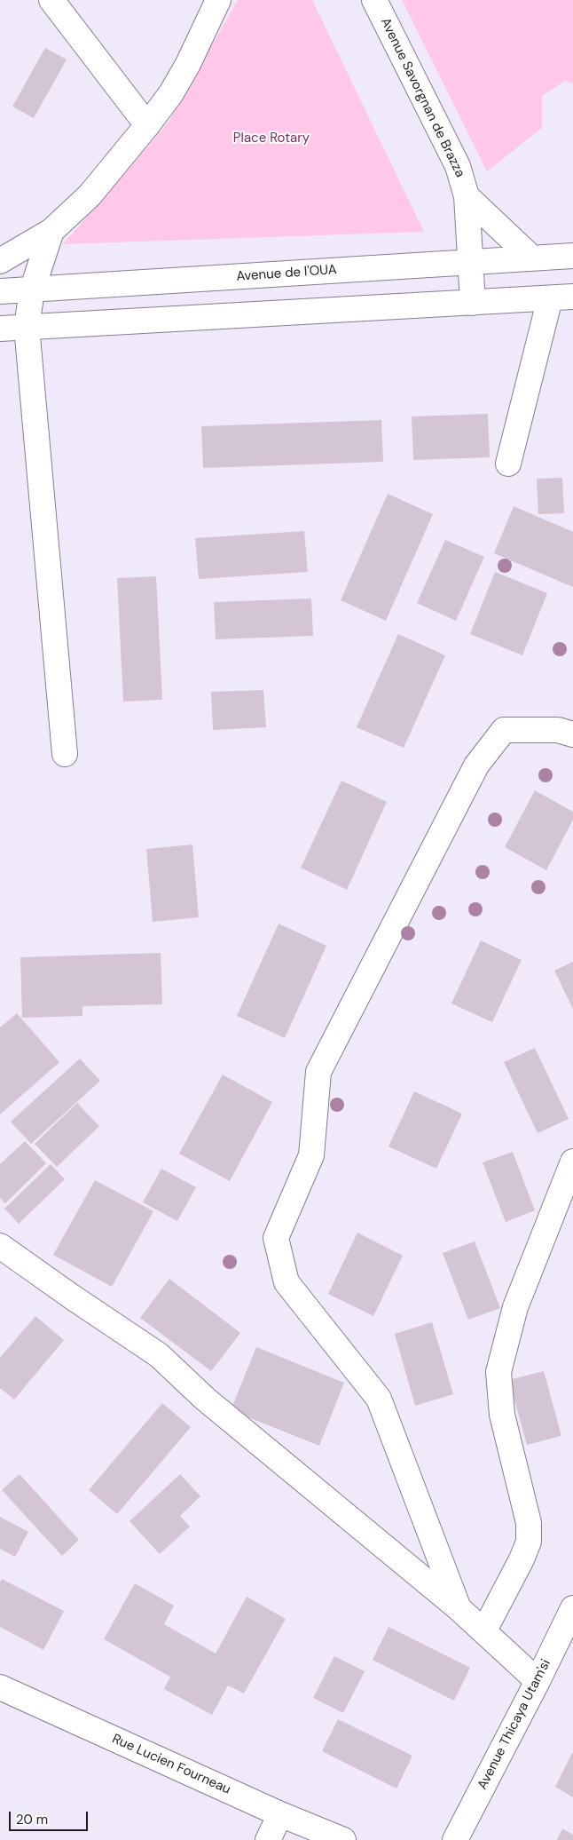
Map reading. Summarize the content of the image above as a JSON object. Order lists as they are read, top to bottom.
{
  "streets": {
    "main road": [
      "Avenue Savorgnan de Brazza",
      "Avenue de l'OUA",
      "Avenue Thicaya Utam'si",
      "Rue Lucien Fourneau"
    ]
  },
  "crossings": [
    ["Avenue Savorgnan de Brazza", "Avenue de l'OUA"]
  ],
  "parks": ["Place Rotary"],
  "scale_bar": "20 m"
}
